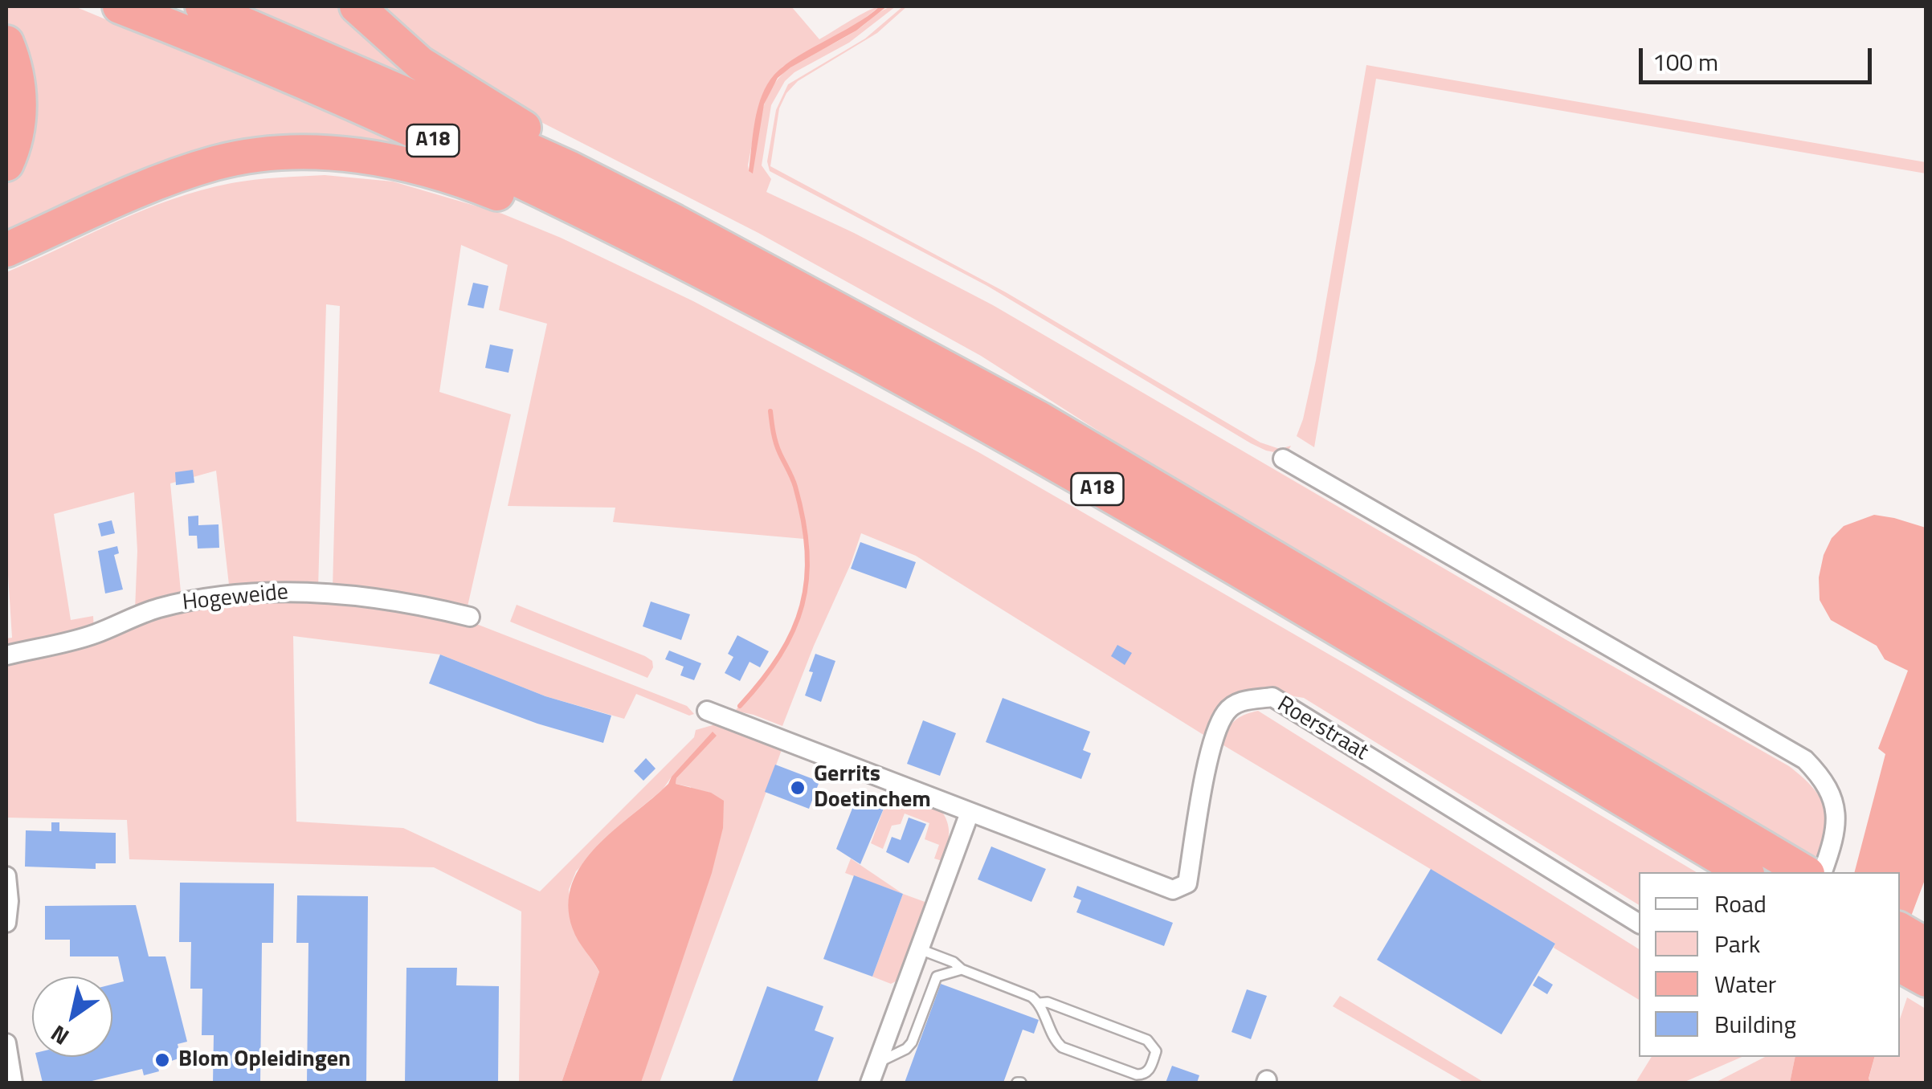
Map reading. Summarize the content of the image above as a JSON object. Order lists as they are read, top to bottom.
{
  "streets": {
    "highway": ["A18"],
    "street": ["Hogeweide", "Roerstraat"]
  },
  "places": ["Gerrits Doetinchem", "Blom Opleidingen"],
  "legend": [
    "Road",
    "Park",
    "Water",
    "Building"
  ],
  "scale_bar": "100 m",
  "north": "bottom left"
}
